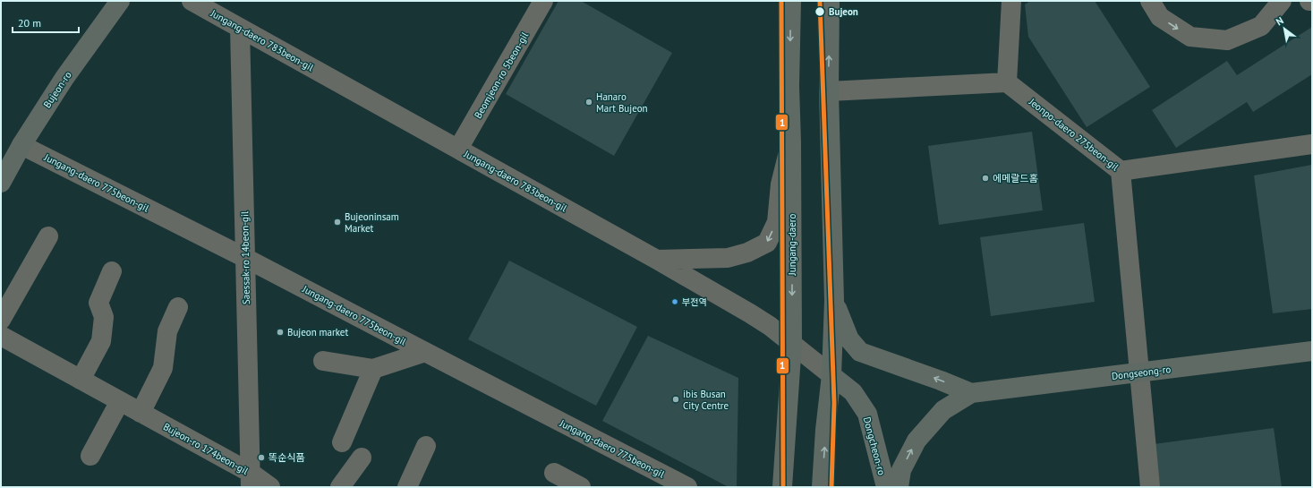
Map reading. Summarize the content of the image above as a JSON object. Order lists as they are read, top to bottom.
{
  "streets": {
    "main road": [
      "Bujeon-ro",
      "Jungang-daero",
      "Dongseong-ro",
      "Dongcheon-ro"
    ],
    "street": [
      "Jungang-daero 783beon-gil",
      "Beomjeon-ro 5beon-gil",
      "Jeonpo-daero 275beon-gil",
      "Jungang-daero 775beon-gil",
      "Saessak-ro 14beon-gil",
      "Bujeon-ro 174beon-gil"
    ]
  },
  "crossings": [
    ["Jungang-daero 783beon-gil", "Beomjeon-ro 5beon-gil"],
    ["Jungang-daero 783beon-gil", "Jungang-daero"],
    ["Jungang-daero 783beon-gil", "Saessak-ro 14beon-gil"],
    ["Jungang-daero 783beon-gil", "Dongcheon-ro"],
    ["Bujeon-ro", "Jungang-daero 775beon-gil"],
    ["Jungang-daero 775beon-gil", "Saessak-ro 14beon-gil"],
    ["Saessak-ro 14beon-gil", "Bujeon-ro 174beon-gil"]
  ],
  "places": [
    "Bujeon",
    "Hanaro Mart Bujeon",
    "에메랄드홈",
    "Bujeoninsam Market",
    "부전역",
    "Bujeon market",
    "ibis Busan City Centre",
    "똑순식품"
  ],
  "lines": ["transit line 1"],
  "scale_bar": "20 m",
  "north": "top left"
}
